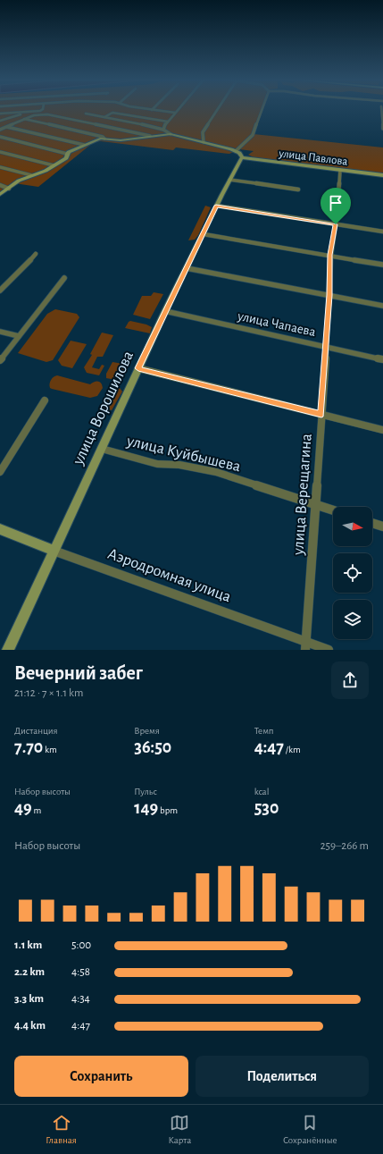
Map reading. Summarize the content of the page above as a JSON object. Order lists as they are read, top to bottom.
{
  "streets": {
    "street": [
      "улица Павлова",
      "улица Чапаева",
      "улица Ворошилова",
      "улица Куйбышева",
      "улица Верещагина",
      "Аэродромная улица"
    ]
  },
  "crossings": [
    ["улица Павлова", "улица Ворошилова"],
    ["улица Павлова", "улица Верещагина"],
    ["улица Чапаева", "улица Ворошилова"],
    ["улица Чапаева", "улица Верещагина"],
    ["улица Ворошилова", "улица Куйбышева"],
    ["улица Ворошилова", "Аэродромная улица"],
    ["улица Куйбышева", "улица Верещагина"],
    ["улица Верещагина", "Аэродромная улица"]
  ],
  "north": "right",
  "page": {
    "heading": ["Вечерний забег", "21:12 · 7 × 1.1 km"],
    "stats": [
      ["Дистанция", "7.70 km"],
      ["Время", "36:50"],
      ["Темп", "4:47 /km"],
      ["Набор высоты", "49 m"],
      ["Пульс", "149 bpm"],
      ["kcal", "530"]
    ],
    "chart": ["Набор высоты", "259–266 m"],
    "list": [
      {
        "name": "1.1 km",
        "note": "5:00"
      },
      {
        "name": "2.2 km",
        "note": "4:58"
      },
      {
        "name": "3.3 km",
        "note": "4:34"
      },
      {
        "name": "4.4 km",
        "note": "4:47"
      }
    ],
    "buttons": ["Сохранить", "Поделиться"],
    "tabs": ["Главная", "Карта", "Сохранённые"]
  }
}
